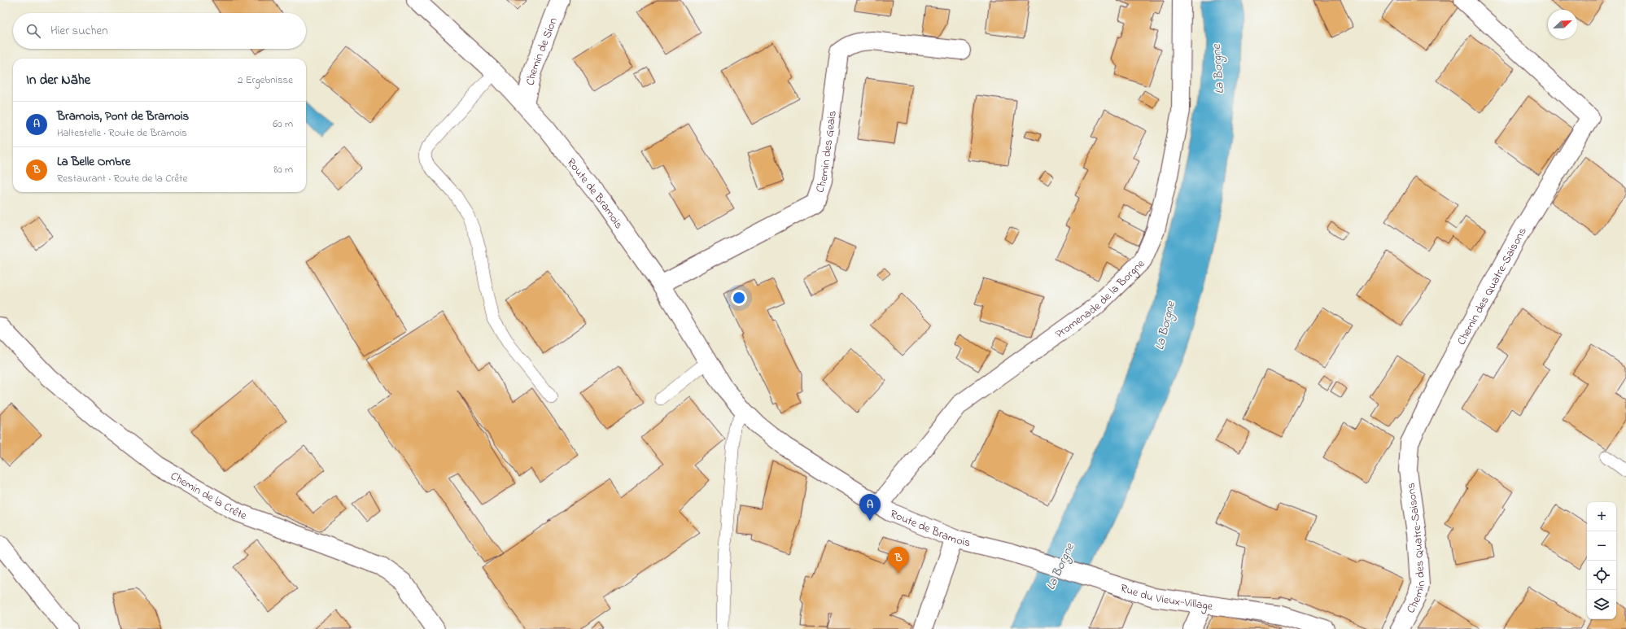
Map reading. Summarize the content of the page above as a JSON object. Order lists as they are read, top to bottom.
{
  "streets": {
    "street": [
      "Chemin de Sion",
      "Chemin des Geais",
      "Route de Bramois",
      "Chemin des Quatre-Saisons",
      "Promenade de la Borgne",
      "Chemin de la Crête",
      "Rue du Vieux-Village"
    ]
  },
  "crossings": [
    ["Chemin de Sion", "Route de Bramois"],
    ["Chemin des Geais", "Route de Bramois"],
    ["Route de Bramois", "Promenade de la Borgne"],
    ["Route de Bramois", "Rue du Vieux-Village"]
  ],
  "water": ["La Borgne"],
  "north": "top right",
  "page": {
    "search": "Hier suchen",
    "heading": ["In der Nähe", "2 Ergebnisse"],
    "list": [
      {
        "mark": "A",
        "name": "Bramois, Pont de Bramois",
        "note": "Haltestelle · Route de Bramois",
        "value": "60 m"
      },
      {
        "mark": "B",
        "name": "La Belle Ombre",
        "note": "Restaurant · Route de la Crête",
        "value": "80 m"
      }
    ],
    "pins": ["A", "B"],
    "map_buttons": ["+", "−"]
  }
}
